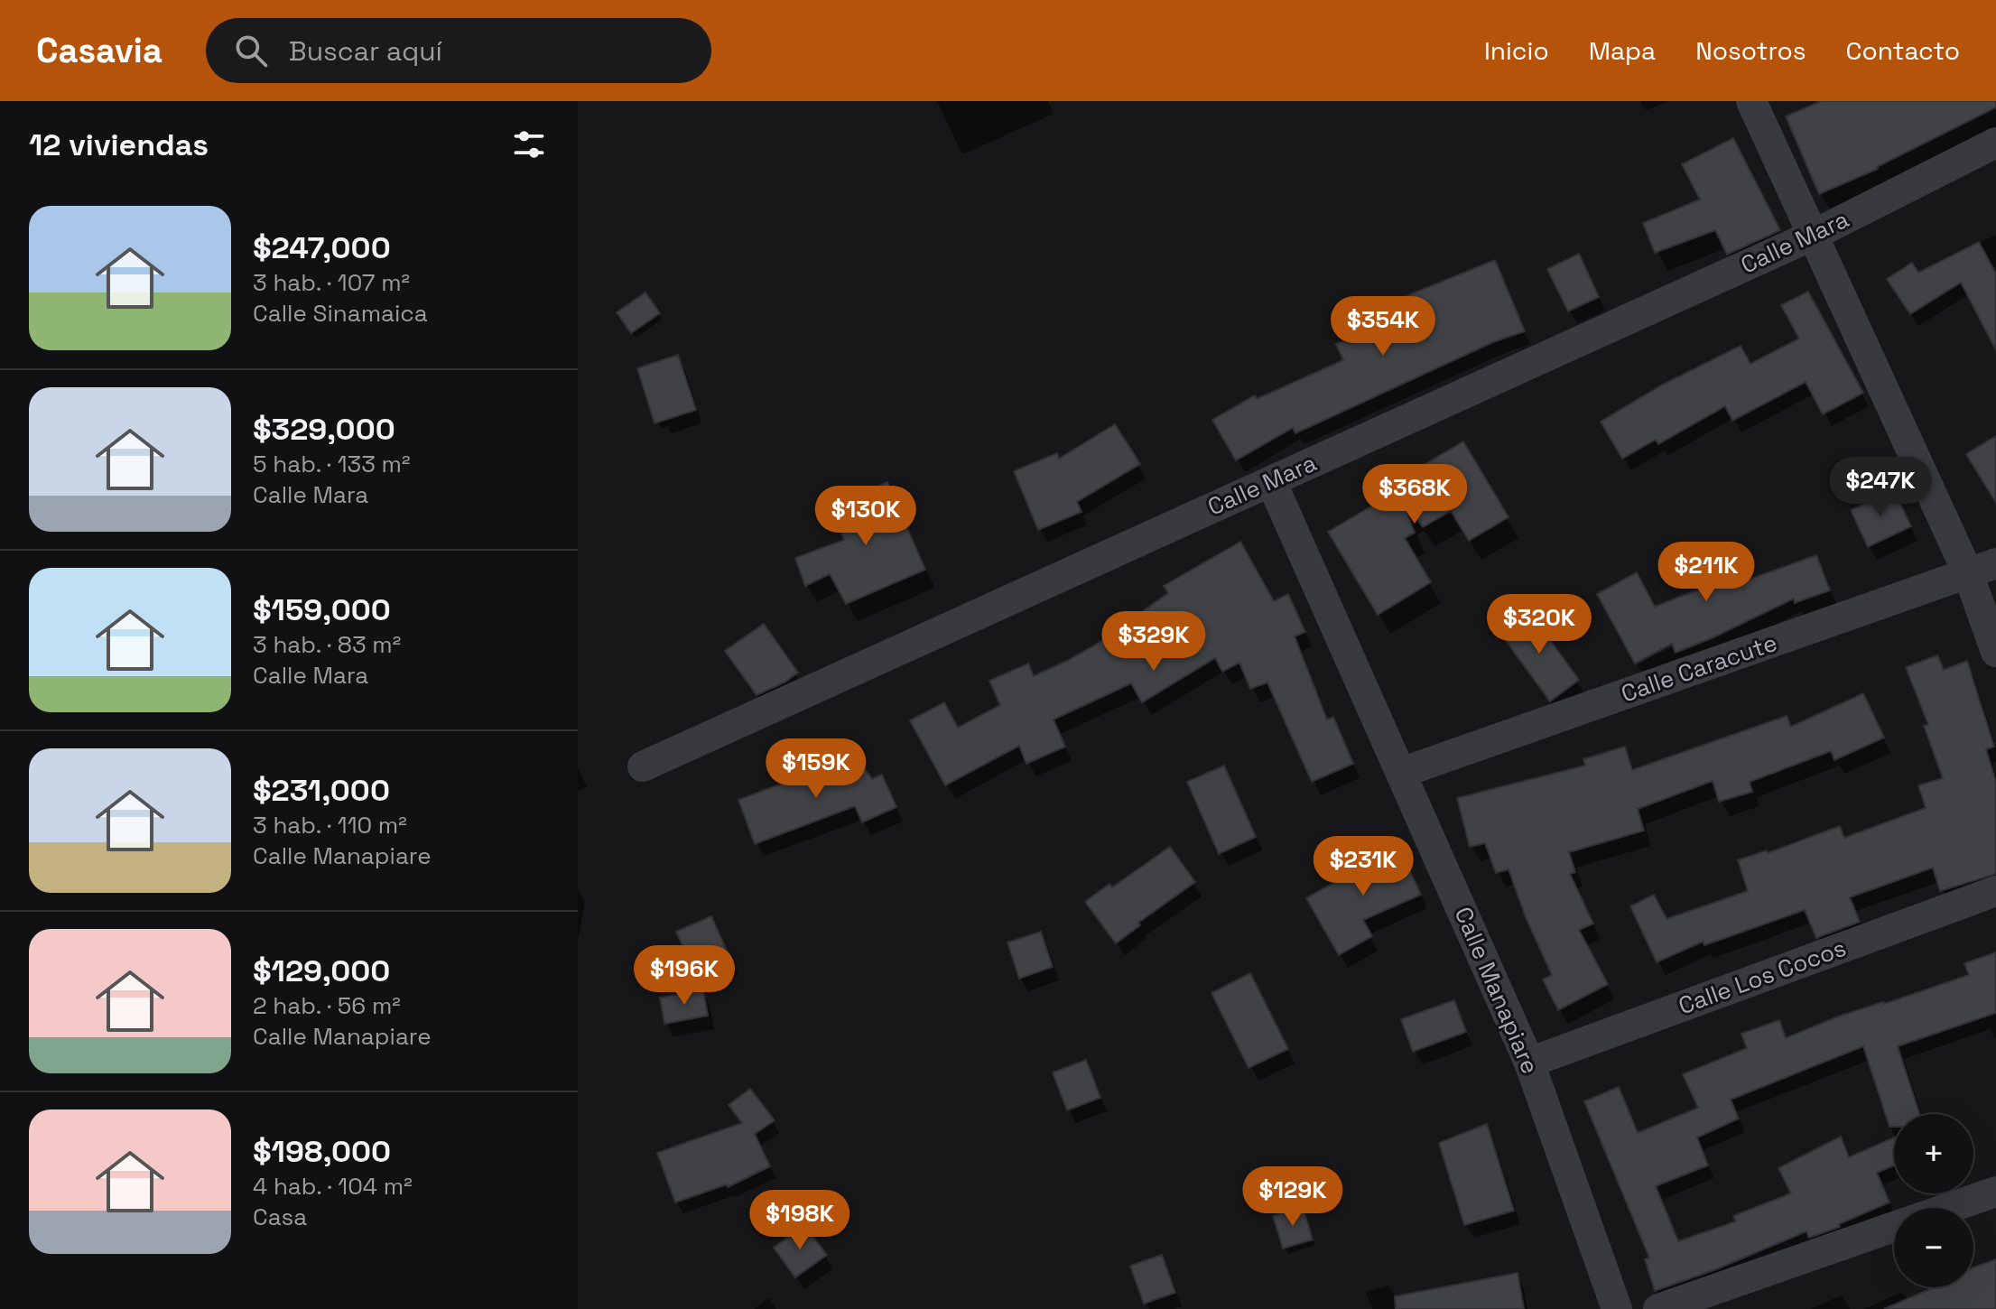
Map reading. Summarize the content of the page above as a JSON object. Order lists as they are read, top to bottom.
{
  "streets": {
    "street": [
      "Calle Mara",
      "Calle Caracute",
      "Calle Los Cocos",
      "Calle Manapiare"
    ]
  },
  "crossings": [
    ["Calle Mara", "Calle Manapiare"],
    ["Calle Caracute", "Calle Manapiare"],
    ["Calle Los Cocos", "Calle Manapiare"]
  ],
  "page": {
    "header": "Casavia",
    "search": "Buscar aquí",
    "nav": [
      "Inicio",
      "Mapa",
      "Nosotros",
      "Contacto"
    ],
    "heading": "12 viviendas",
    "list": [
      {
        "name": "$247,000",
        "note": "3 hab. · 107 m² · Calle Sinamaica"
      },
      {
        "name": "$329,000",
        "note": "5 hab. · 133 m² · Calle Mara"
      },
      {
        "name": "$159,000",
        "note": "3 hab. · 83 m² · Calle Mara"
      },
      {
        "name": "$231,000",
        "note": "3 hab. · 110 m² · Calle Manapiare"
      },
      {
        "name": "$129,000",
        "note": "2 hab. · 56 m² · Calle Manapiare"
      },
      {
        "name": "$198,000",
        "note": "4 hab. · 104 m² · Casa"
      }
    ],
    "price": [
      "$354K",
      "$247K",
      "$368K",
      "$130K",
      "$211K",
      "$320K",
      "$329K",
      "$159K",
      "$231K",
      "$196K",
      "$129K",
      "$198K"
    ],
    "map_buttons": ["+", "−"]
  }
}
